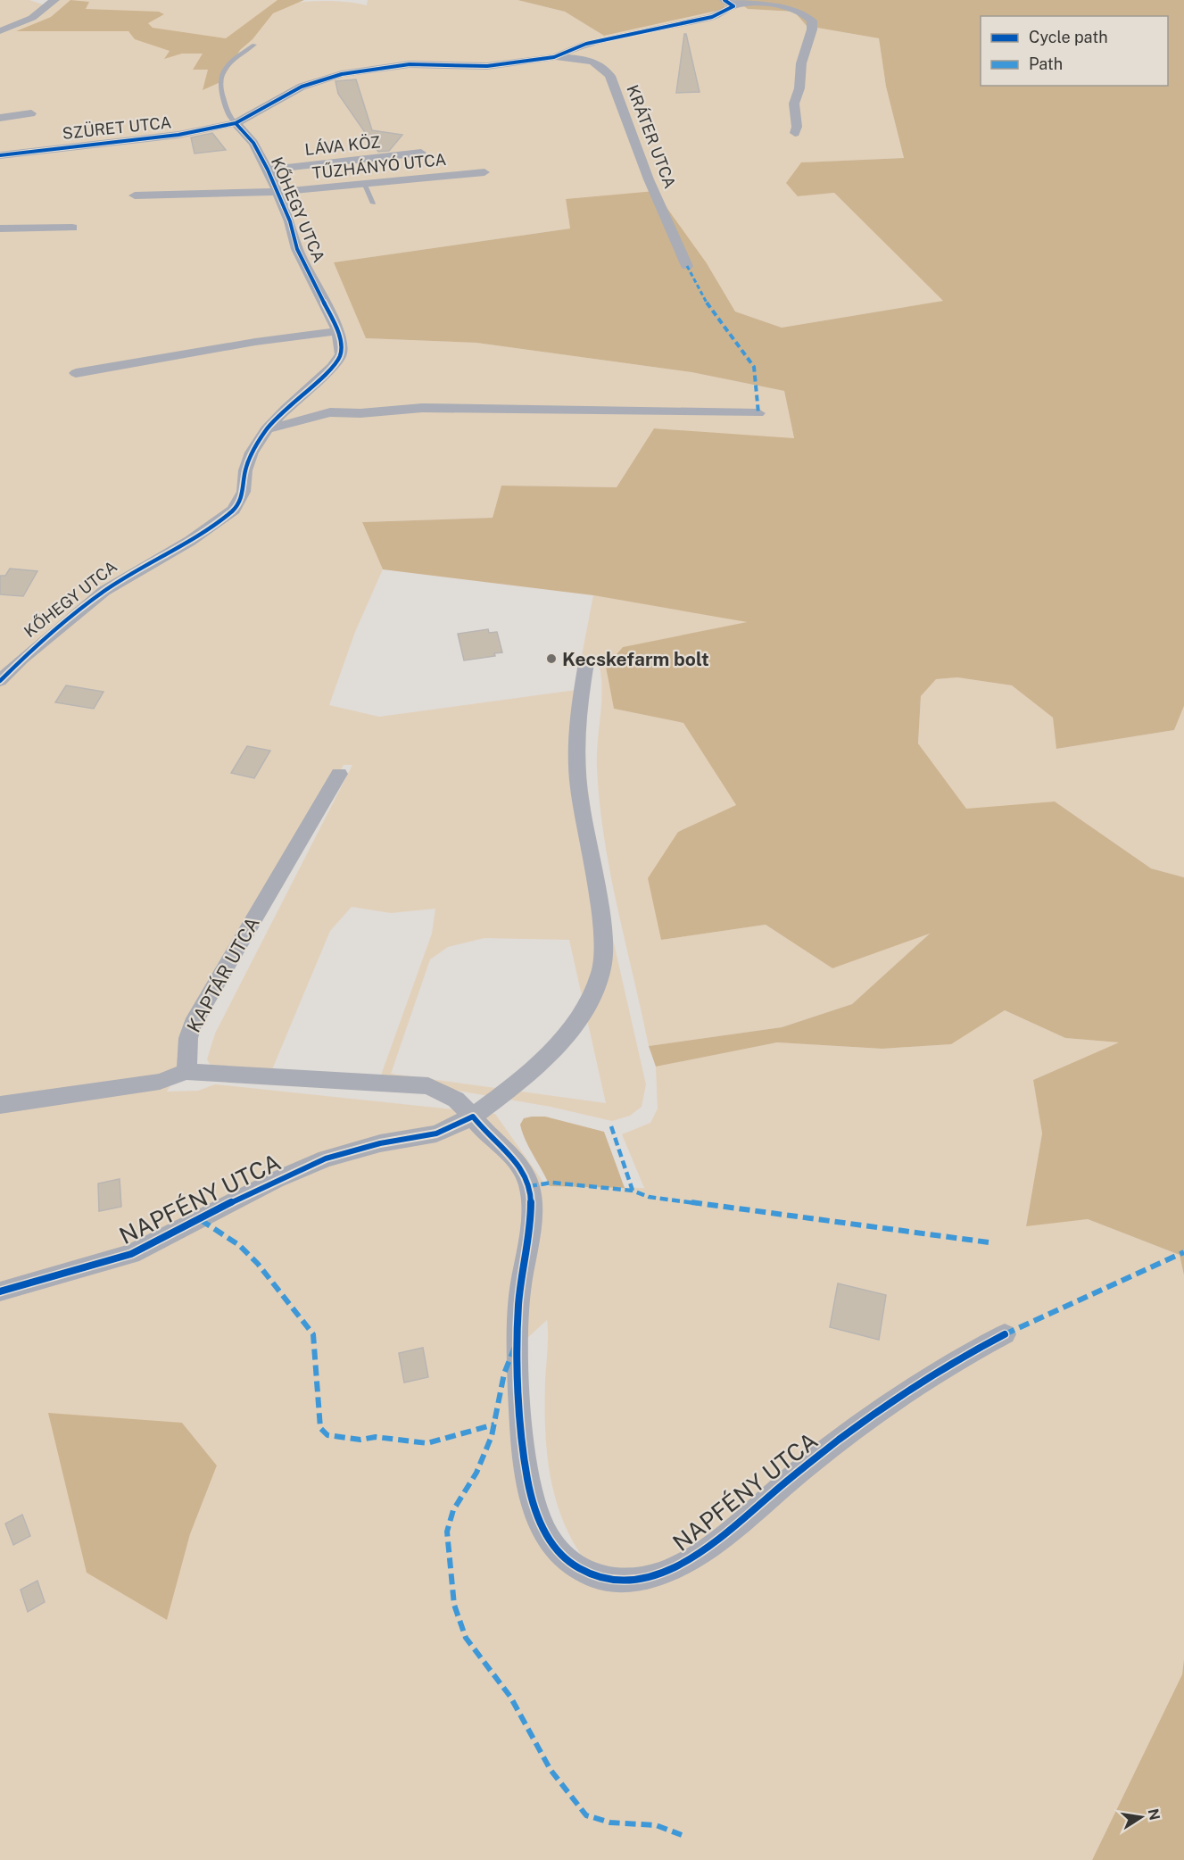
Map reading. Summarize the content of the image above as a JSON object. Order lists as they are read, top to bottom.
{
  "streets": {
    "street": [
      "SZÜRET UTCA",
      "KRÁTER UTCA",
      "LÁVA KÖZ",
      "TŰZHÁNYÓ UTCA",
      "KŐHEGY UTCA",
      "KAPTÁR UTCA",
      "NAPFÉNY UTCA"
    ]
  },
  "crossings": [
    ["SZÜRET UTCA", "KŐHEGY UTCA"],
    ["LÁVA KÖZ", "KŐHEGY UTCA"],
    ["TŰZHÁNYÓ UTCA", "KŐHEGY UTCA"]
  ],
  "places": ["Kecskefarm bolt"],
  "legend": ["Cycle path", "Path"],
  "north": "right"
}
